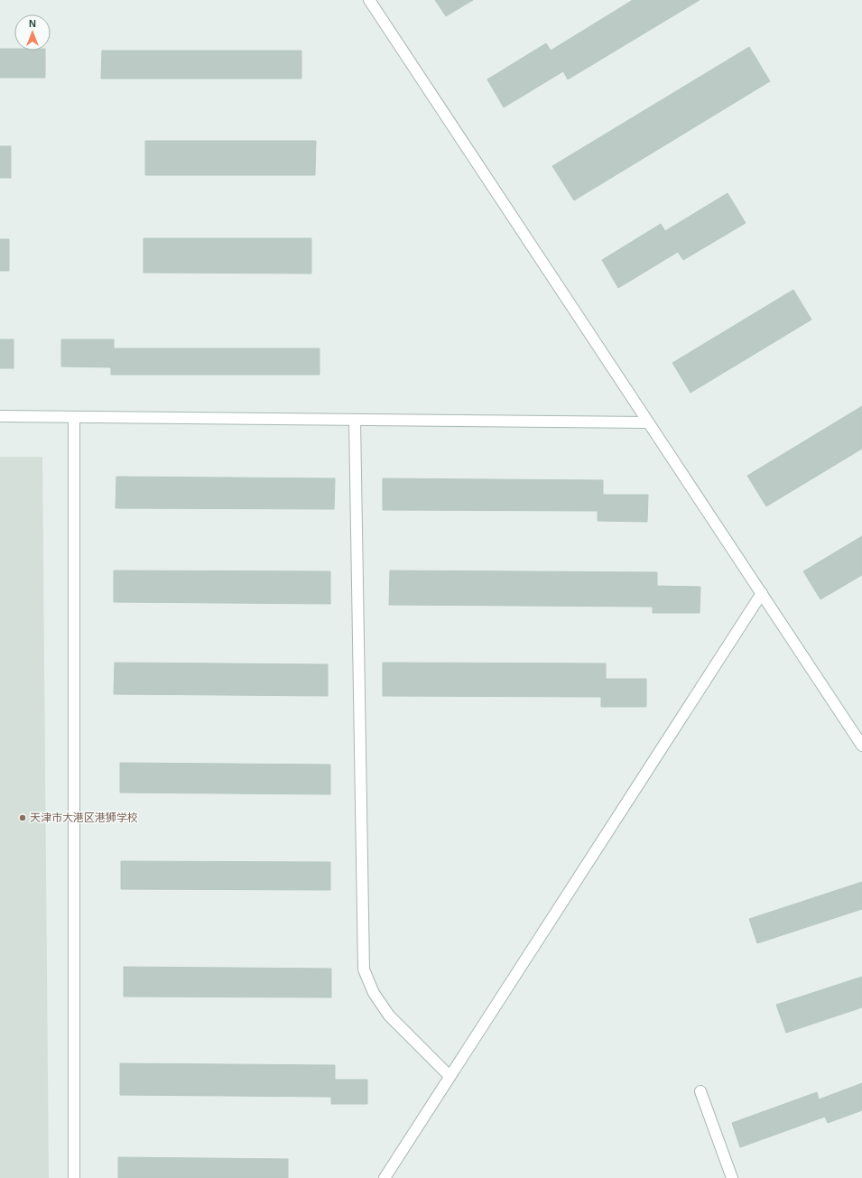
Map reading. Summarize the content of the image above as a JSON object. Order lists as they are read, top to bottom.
{
  "places": ["天津市大港区港狮学校"],
  "north": "top"
}
